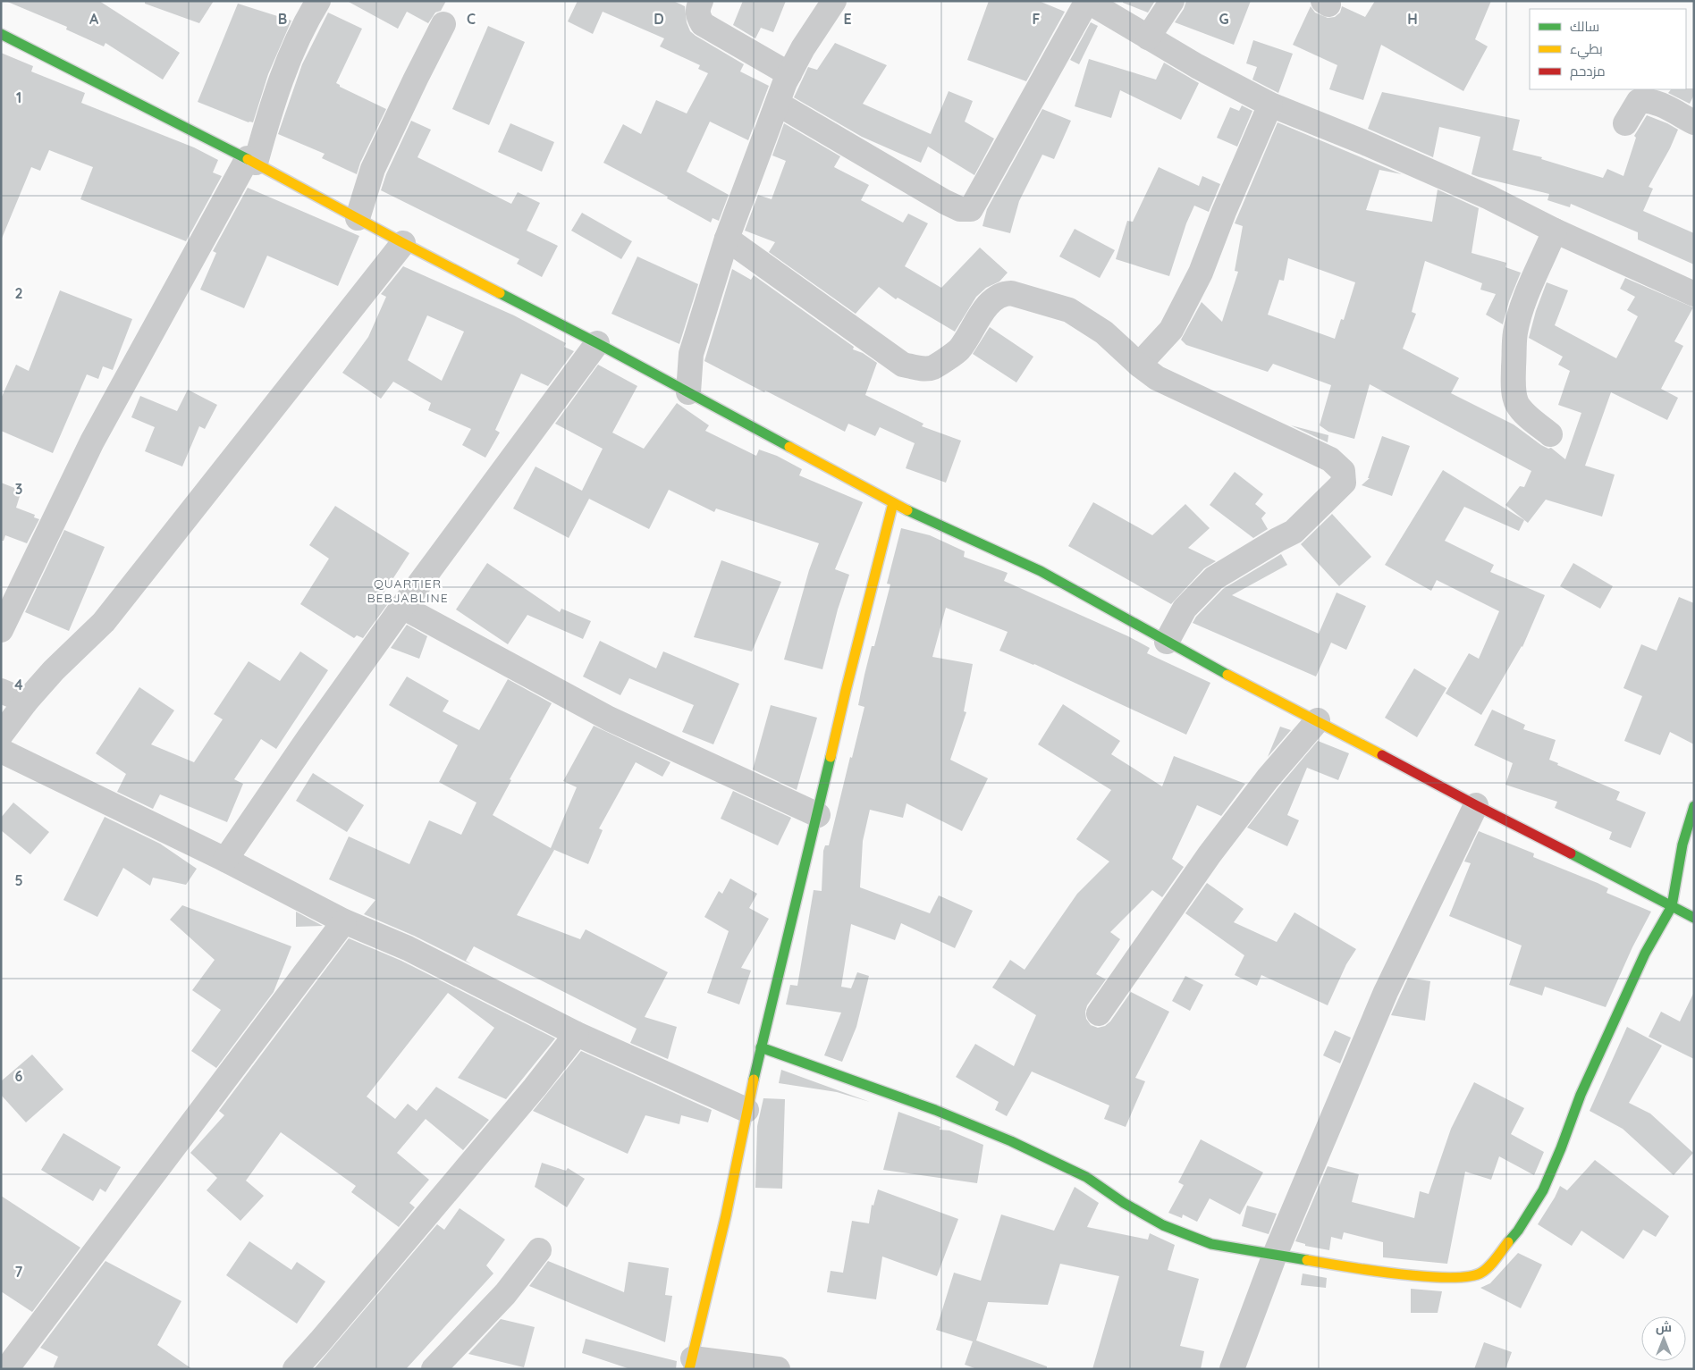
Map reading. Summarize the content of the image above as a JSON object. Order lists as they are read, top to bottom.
{
  "districts": ["QUARTIER BEBJABLINE"],
  "legend": ["سالك", "بطيء", "مزدحم"],
  "north": "top",
  "grid": {
    "columns": [
      "A",
      "B",
      "C",
      "D",
      "E",
      "F",
      "G",
      "H"
    ],
    "rows": [
      "1",
      "2",
      "3",
      "4",
      "5",
      "6",
      "7"
    ]
  }
}
